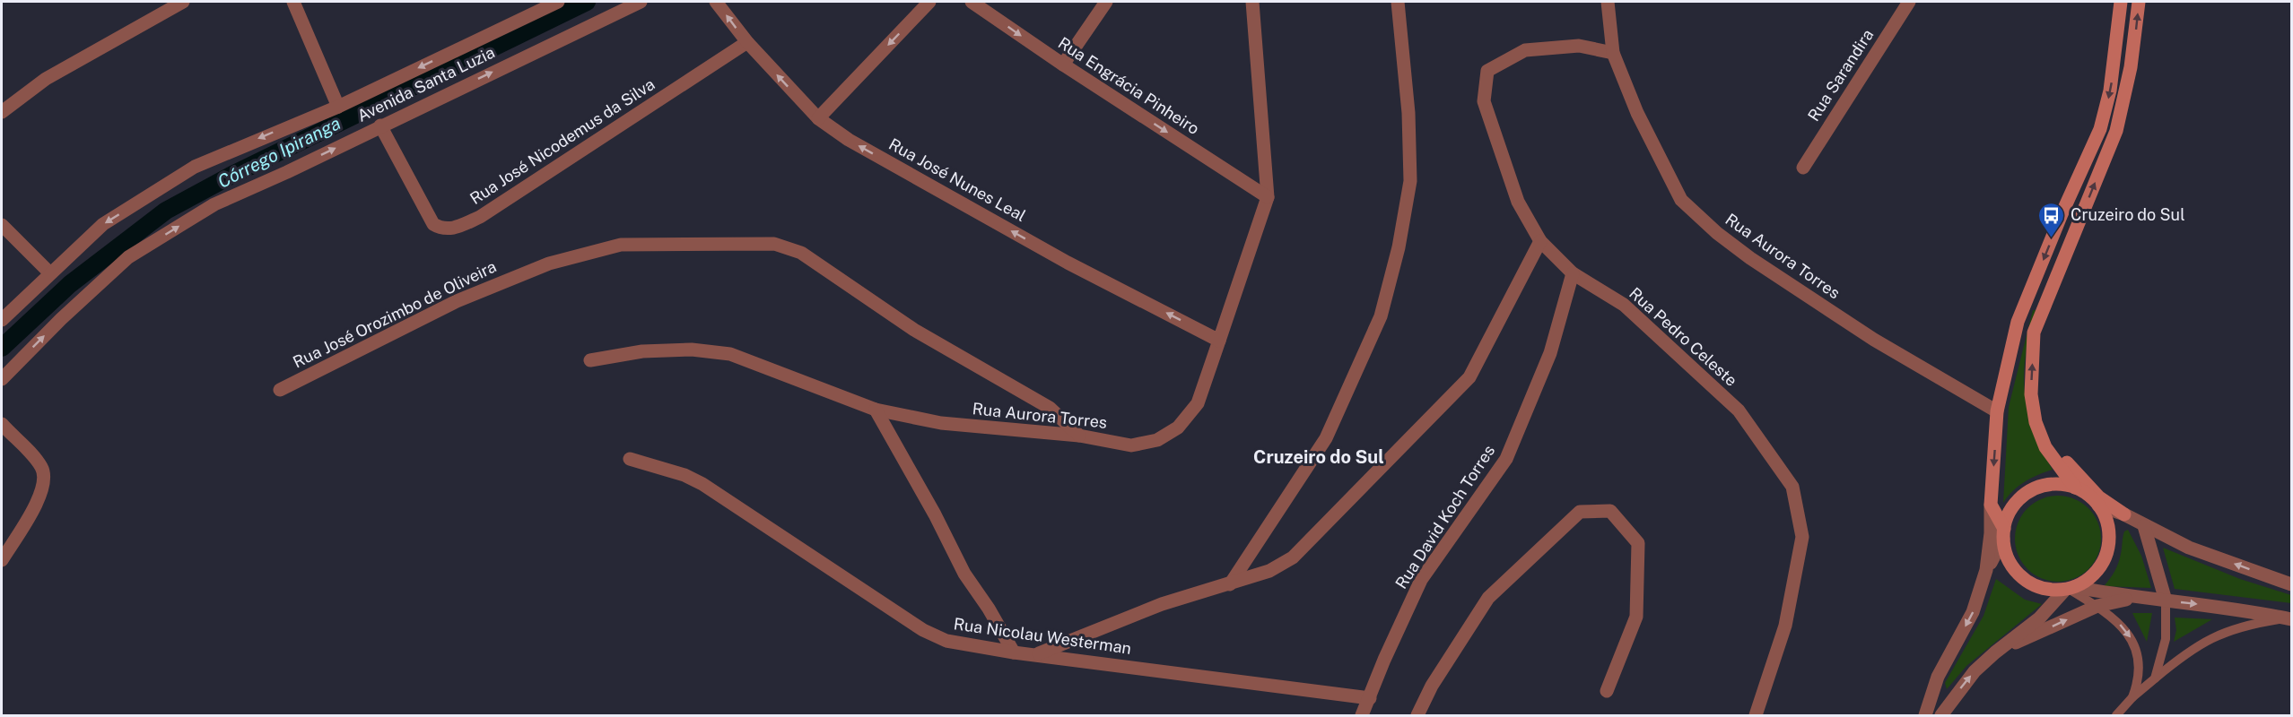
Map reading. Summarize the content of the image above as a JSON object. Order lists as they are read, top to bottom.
{
  "streets": {
    "street": [
      "Rua Sarandira",
      "Avenida Santa Luzia",
      "Rua Engrácia Pinheiro",
      "Rua José Nicodemus da Silva",
      "Rua José Nunes Leal",
      "Rua Aurora Torres",
      "Rua José Orozimbo de Oliveira",
      "Rua Pedro Celeste",
      "Rua David Koch Torres",
      "Rua Nicolau Westerman"
    ]
  },
  "crossings": [
    ["Avenida Santa Luzia", "Rua José Nicodemus da Silva"],
    ["Rua Engrácia Pinheiro", "Rua Aurora Torres"],
    ["Rua José Nicodemus da Silva", "Rua José Nunes Leal"],
    ["Rua José Nunes Leal", "Rua Aurora Torres"],
    ["Rua Aurora Torres", "Rua José Orozimbo de Oliveira"],
    ["Rua Aurora Torres", "Rua Pedro Celeste"],
    ["Rua Pedro Celeste", "Rua David Koch Torres"],
    ["Rua David Koch Torres", "Rua Nicolau Westerman"]
  ],
  "one_way": ["Rua Engrácia Pinheiro", "Rua José Nunes Leal"],
  "districts": ["Cruzeiro do Sul"],
  "water": ["Córrego Ipiranga"],
  "places": {
    "bus stop": ["Cruzeiro do Sul"]
  }
}
